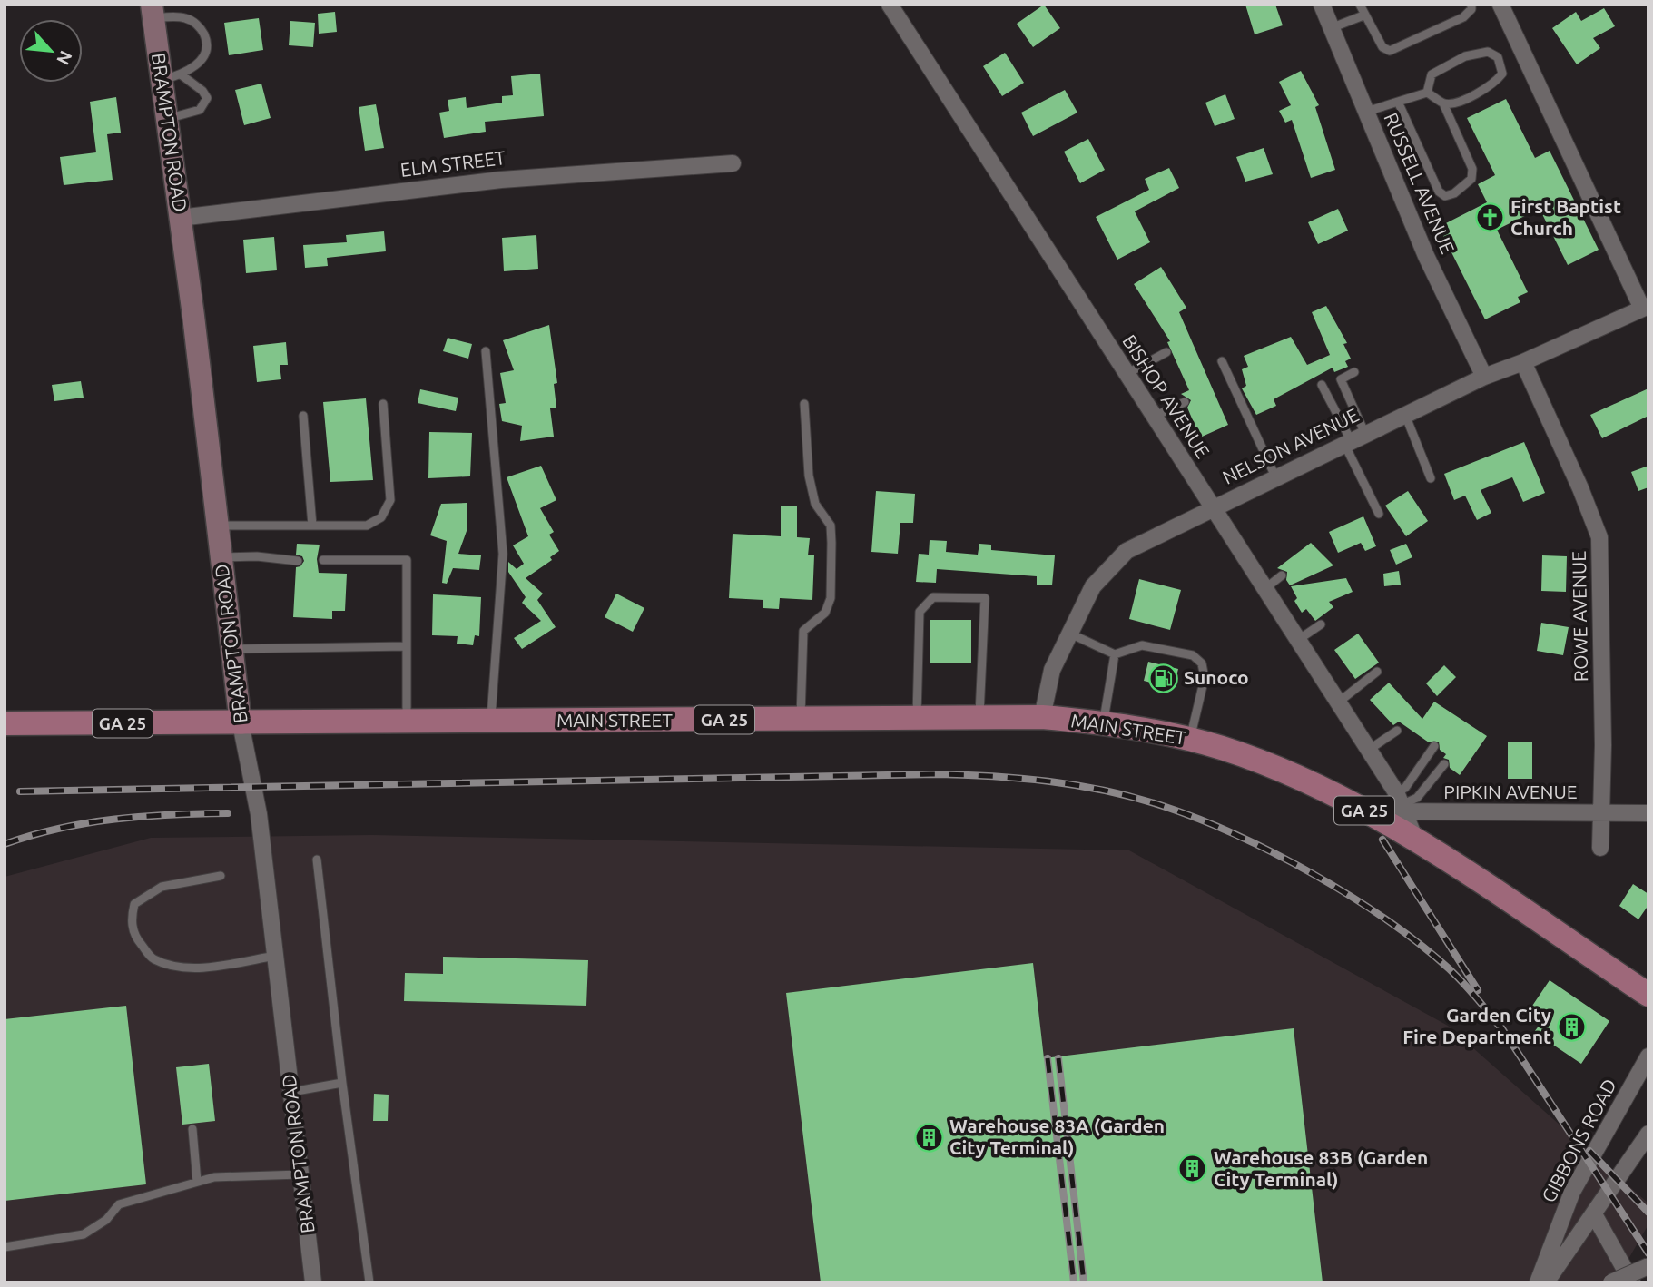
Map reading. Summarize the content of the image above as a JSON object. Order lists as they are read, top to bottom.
{
  "streets": {
    "main road": ["BRAMPTON ROAD", "GA 25", "MAIN STREET"],
    "street": [
      "ELM STREET",
      "RUSSELL AVENUE",
      "BISHOP AVENUE",
      "NELSON AVENUE",
      "ROWE AVENUE",
      "PIPKIN AVENUE",
      "GIBBONS ROAD"
    ]
  },
  "crossings": [
    ["BRAMPTON ROAD", "ELM STREET"],
    ["BRAMPTON ROAD", "MAIN STREET"],
    ["RUSSELL AVENUE", "NELSON AVENUE"],
    ["BISHOP AVENUE", "NELSON AVENUE"],
    ["BISHOP AVENUE", "MAIN STREET"],
    ["BISHOP AVENUE", "PIPKIN AVENUE"],
    ["NELSON AVENUE", "ROWE AVENUE"],
    ["NELSON AVENUE", "MAIN STREET"],
    ["ROWE AVENUE", "PIPKIN AVENUE"],
    ["MAIN STREET", "PIPKIN AVENUE"]
  ],
  "places": {
    "church": ["First Baptist Church"],
    "fuel station": ["Sunoco"],
    "building": ["Garden City Fire Department", "Warehouse 83A (Garden City Terminal)", "Warehouse 83B (Garden City Terminal)"]
  },
  "north": "bottom right"
}
